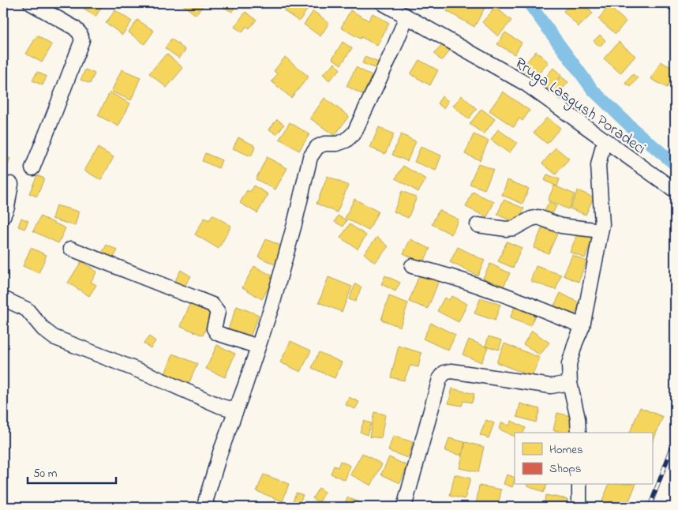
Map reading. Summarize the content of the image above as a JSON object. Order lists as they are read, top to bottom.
{
  "streets": {
    "street": ["Rruga Lasgush Poradeci"]
  },
  "legend": ["Homes", "Shops"],
  "scale_bar": "50 m"
}
